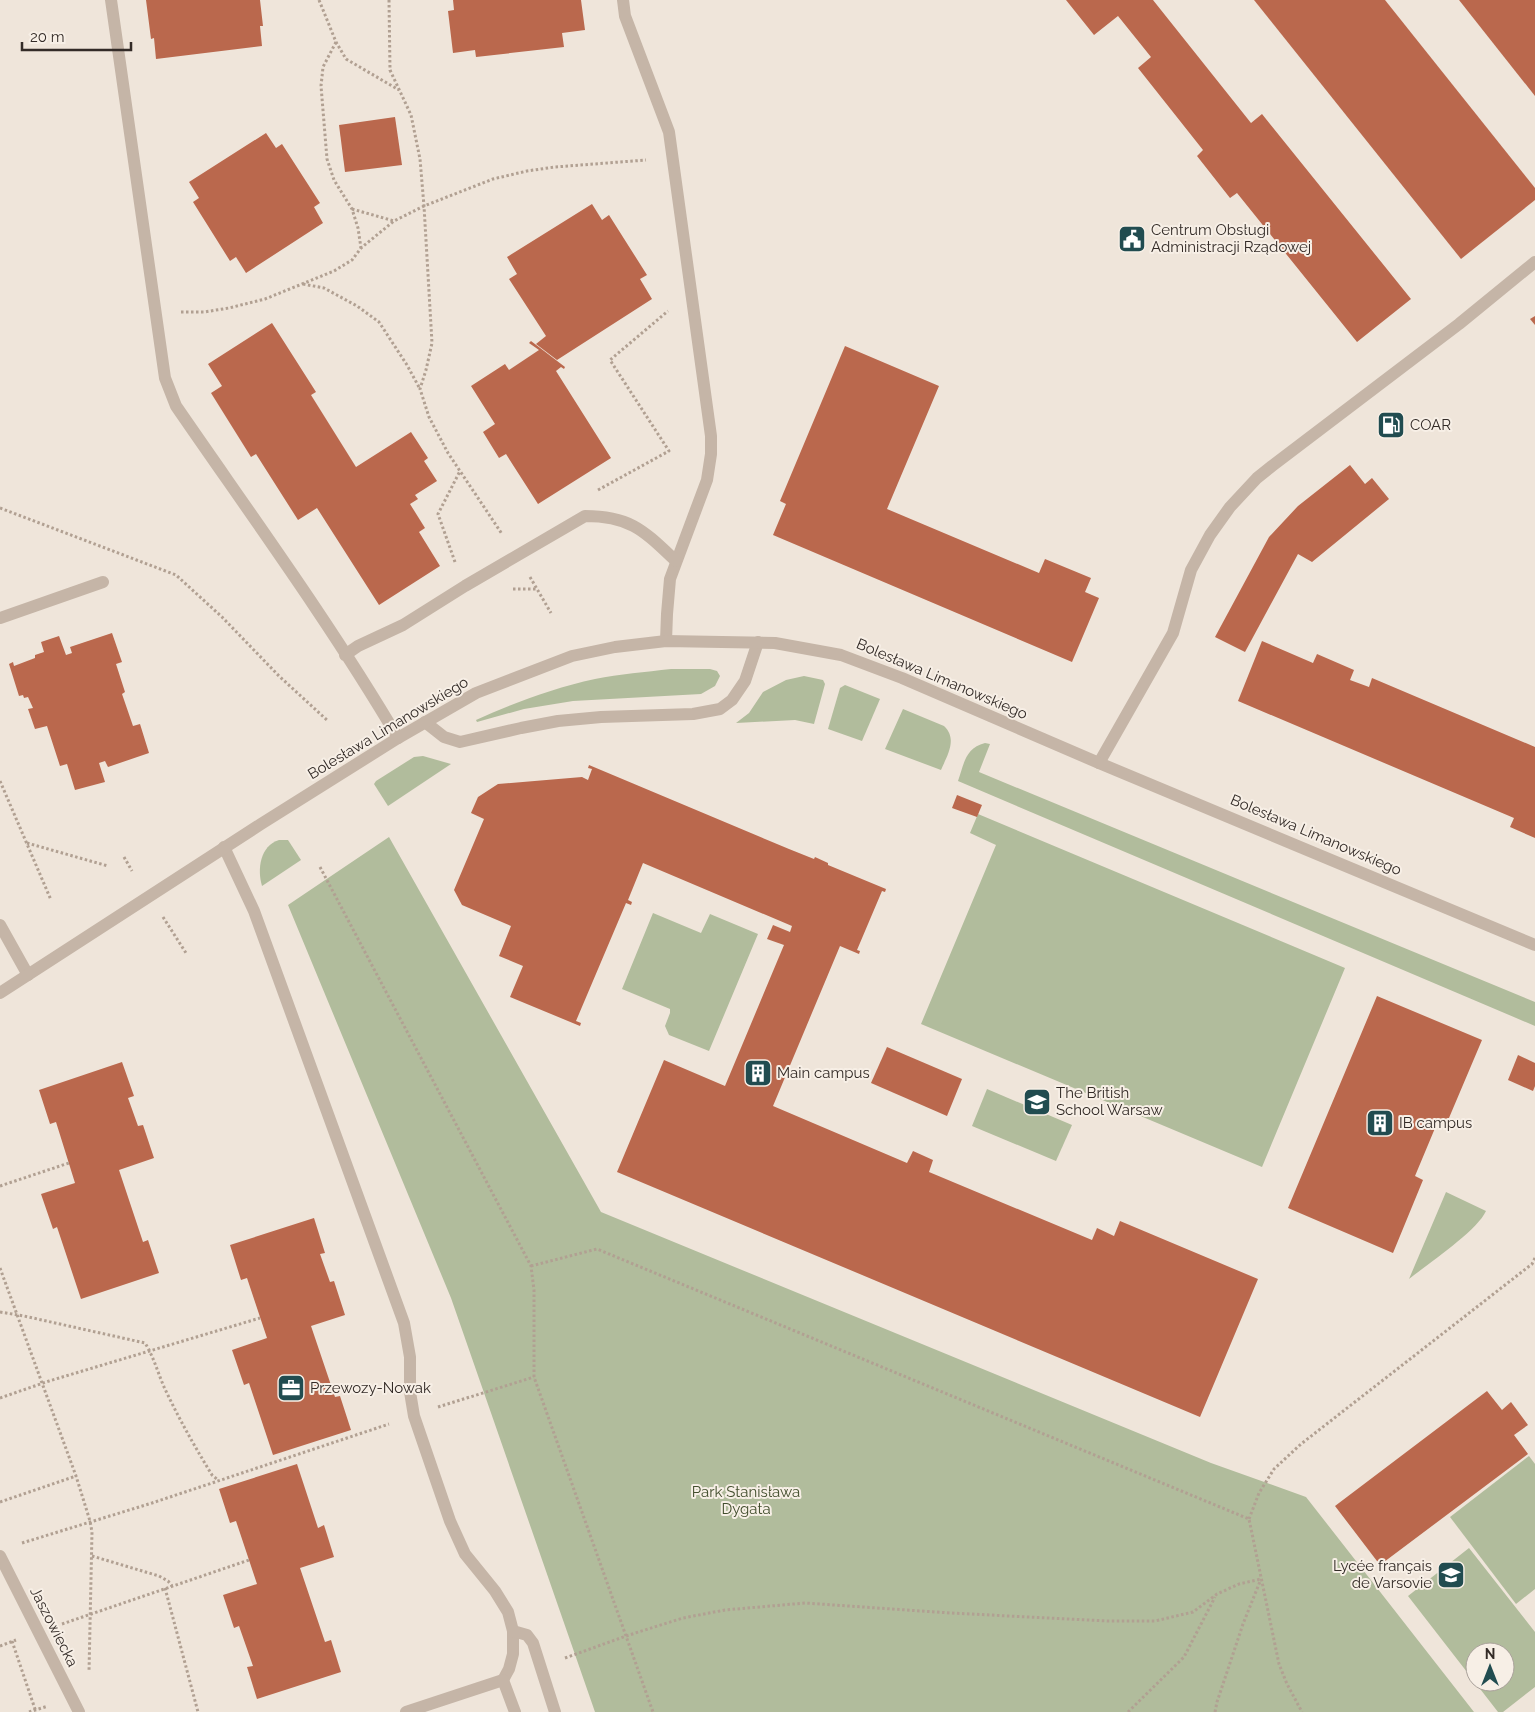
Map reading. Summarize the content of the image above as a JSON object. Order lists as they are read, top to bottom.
{
  "streets": {
    "street": ["Bolesława Limanowskiego", "Jaszowiecka"]
  },
  "parks": ["Park Stanisława Dygata"],
  "places": {
    "public building": ["Centrum Obsługi Administracji Rządowej"],
    "fuel station": ["COAR"],
    "building": ["Main campus", "IB campus"],
    "school or university": ["The British School Warsaw", "Lycée français de Varsovie"],
    "office": ["Przewozy-Nowak"]
  },
  "scale_bar": "20 m",
  "north": "top"
}
